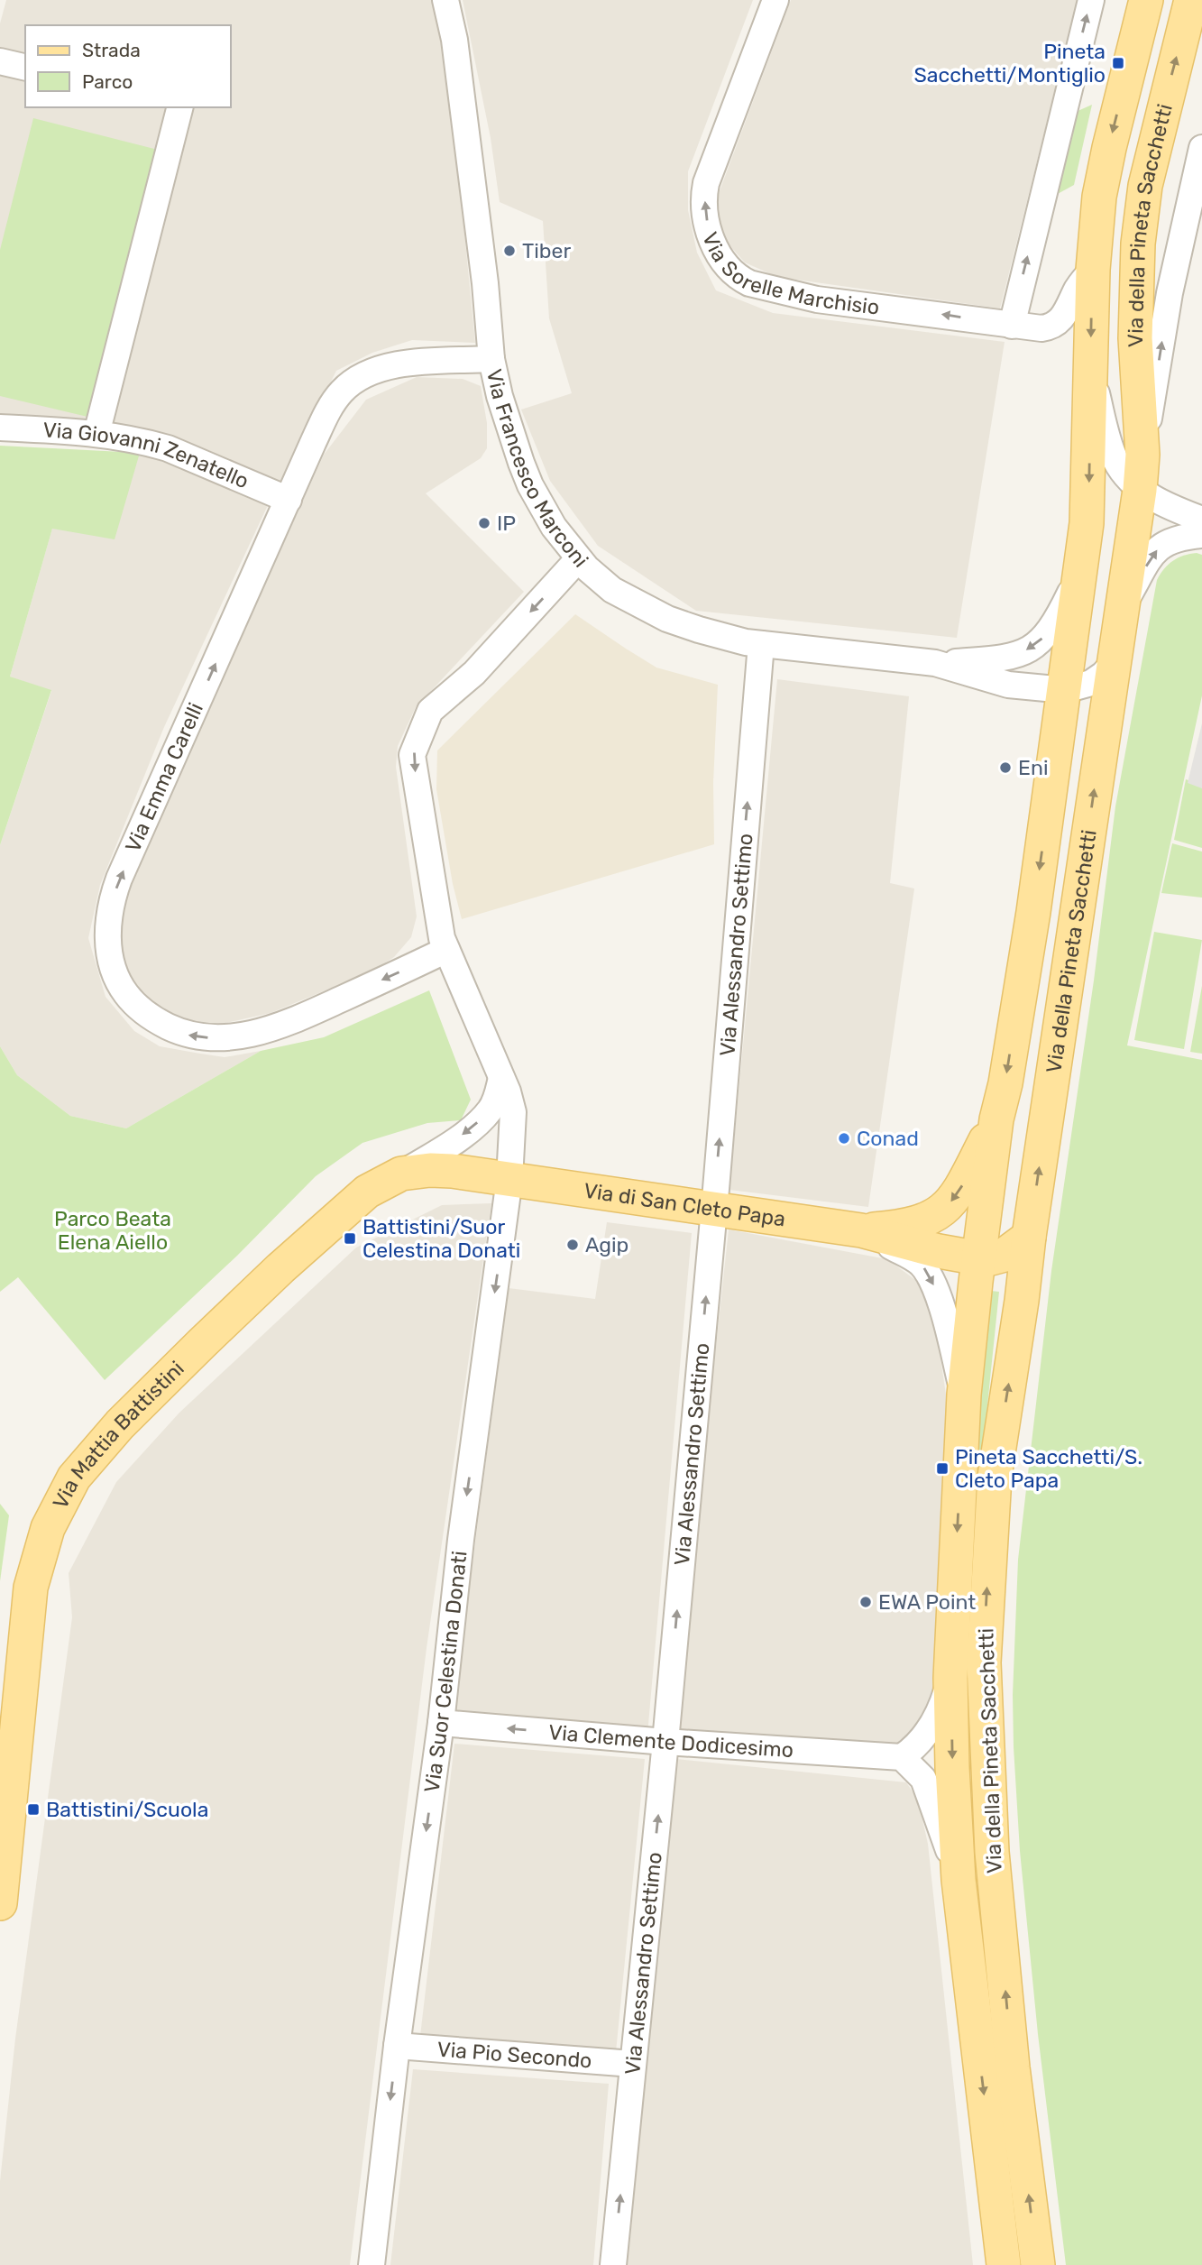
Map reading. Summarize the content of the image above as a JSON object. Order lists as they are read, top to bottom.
{
  "streets": {
    "main road": ["Via della Pineta Sacchetti", "Via di San Cleto Papa", "Via Mattia Battistini"],
    "street": [
      "Via Sorelle Marchisio",
      "Via Giovanni Zenatello",
      "Via Francesco Marconi",
      "Via Emma Carelli",
      "Via Alessandro Settimo",
      "Via Suor Celestina Donati",
      "Via Clemente Dodicesimo",
      "Via Pio Secondo"
    ]
  },
  "crossings": [
    ["Via della Pineta Sacchetti", "Via Francesco Marconi"],
    ["Via della Pineta Sacchetti", "Via di San Cleto Papa"],
    ["Via Giovanni Zenatello", "Via Emma Carelli"],
    ["Via Francesco Marconi", "Via Emma Carelli"],
    ["Via Francesco Marconi", "Via Alessandro Settimo"],
    ["Via Francesco Marconi", "Via Suor Celestina Donati"],
    ["Via Emma Carelli", "Via Suor Celestina Donati"],
    ["Via Alessandro Settimo", "Via di San Cleto Papa"],
    ["Via Alessandro Settimo", "Via Clemente Dodicesimo"],
    ["Via Alessandro Settimo", "Via Pio Secondo"],
    ["Via di San Cleto Papa", "Via Mattia Battistini"],
    ["Via di San Cleto Papa", "Via Suor Celestina Donati"],
    ["Via Mattia Battistini", "Via Suor Celestina Donati"],
    ["Via Suor Celestina Donati", "Via Clemente Dodicesimo"],
    ["Via Suor Celestina Donati", "Via Pio Secondo"]
  ],
  "one_way": ["Via Alessandro Settimo", "Via Suor Celestina Donati", "Via Clemente Dodicesimo"],
  "parks": ["Parco Beata Elena Aiello"],
  "places": {
    "transit": [
      "Pineta Sacchetti/Montiglio",
      "Battistini/Suor Celestina Donati",
      "Pineta Sacchetti/S. Cleto Papa",
      "Battistini/Scuola"
    ],
    "other": [
      "Tiber",
      "IP",
      "Eni",
      "Conad",
      "Agip",
      "EWA Point"
    ]
  },
  "legend": ["Strada", "Parco"]
}
